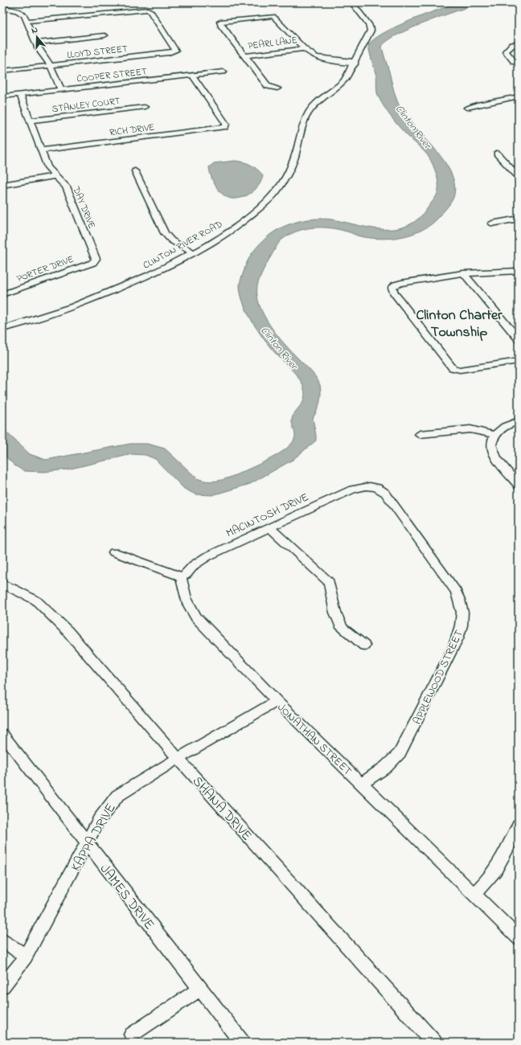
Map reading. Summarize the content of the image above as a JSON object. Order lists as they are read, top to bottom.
{
  "streets": {
    "street": [
      "PEARL LANE",
      "LLOYD STREET",
      "COOPER STREET",
      "STANLEY COURT",
      "RICH DRIVE",
      "DAY DRIVE",
      "CLINTON RIVER ROAD",
      "PORTER DRIVE",
      "MACINTOSH DRIVE",
      "APPLEWOOD STREET",
      "JONATHAN STREET",
      "SHANA DRIVE",
      "KAPPA DRIVE",
      "JAMES DRIVE"
    ]
  },
  "crossings": [
    ["COOPER STREET", "RICH DRIVE"],
    ["COOPER STREET", "DAY DRIVE"],
    ["STANLEY COURT", "DAY DRIVE"],
    ["RICH DRIVE", "DAY DRIVE"],
    ["DAY DRIVE", "PORTER DRIVE"],
    ["MACINTOSH DRIVE", "APPLEWOOD STREET"],
    ["MACINTOSH DRIVE", "JONATHAN STREET"],
    ["APPLEWOOD STREET", "JONATHAN STREET"],
    ["JONATHAN STREET", "KAPPA DRIVE"],
    ["SHANA DRIVE", "KAPPA DRIVE"],
    ["KAPPA DRIVE", "JAMES DRIVE"]
  ],
  "districts": ["Clinton Charter Township"],
  "water": ["Clinton River"],
  "north": "top"
}
